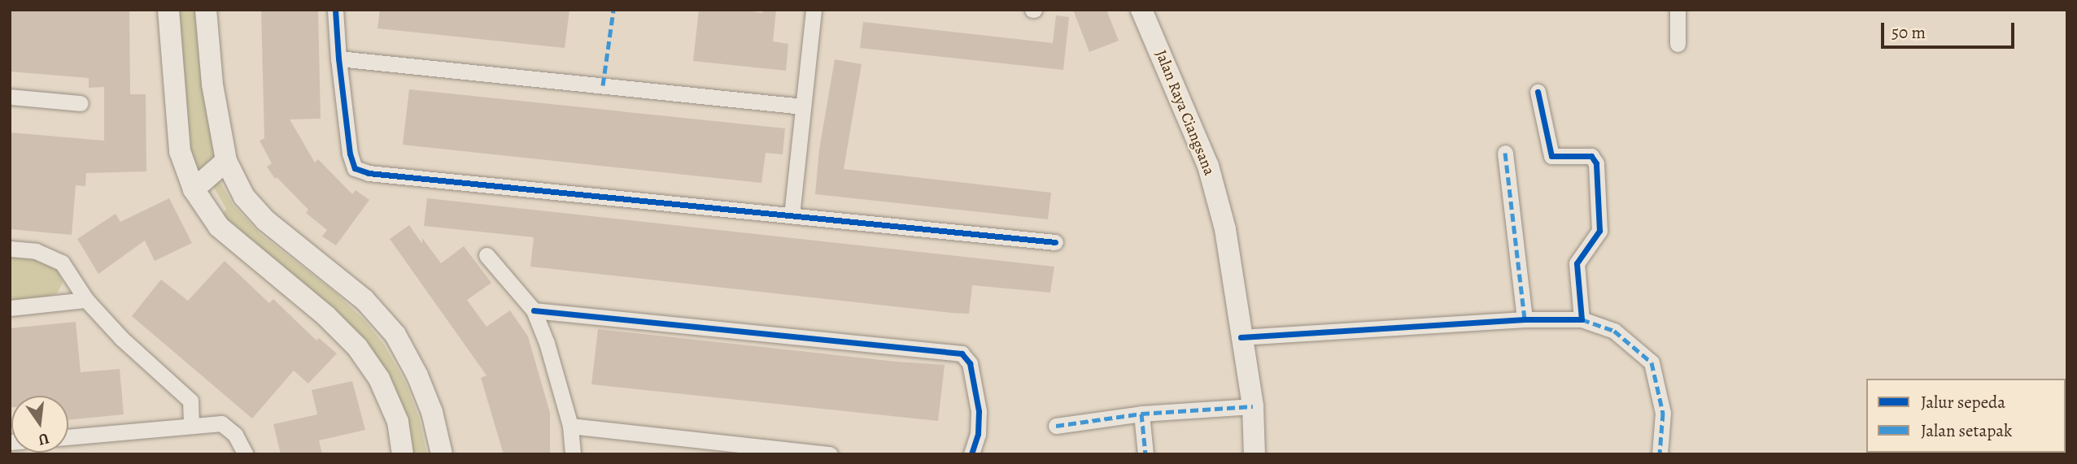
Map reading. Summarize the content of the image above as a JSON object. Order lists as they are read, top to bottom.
{
  "streets": {
    "street": ["Jalan Raya Ciangsana"]
  },
  "legend": ["Jalur sepeda", "Jalan setapak"],
  "scale_bar": "50 m",
  "north": "bottom"
}
